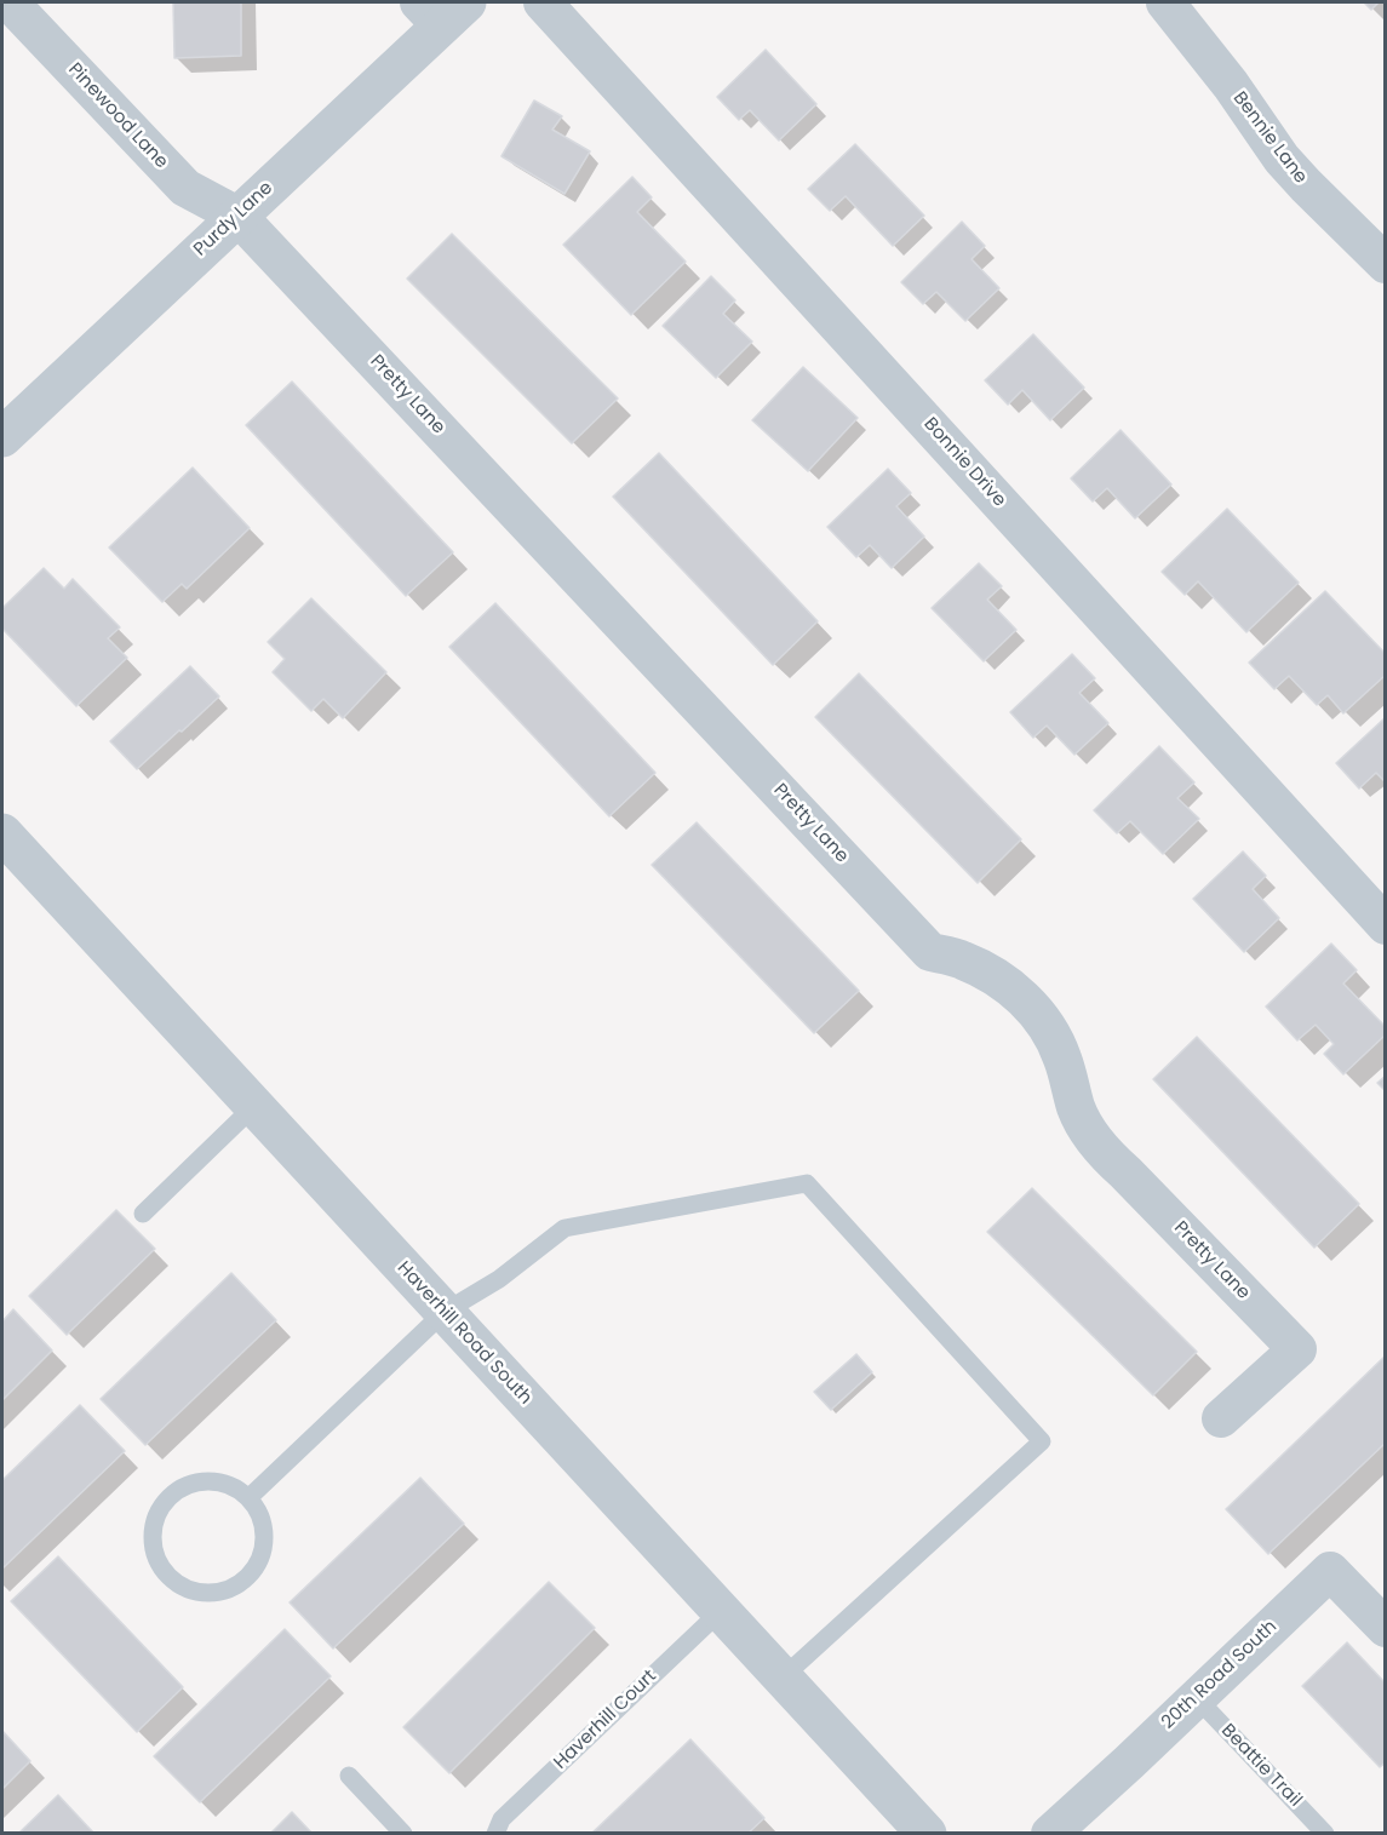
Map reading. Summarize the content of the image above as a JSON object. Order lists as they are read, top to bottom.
{
  "streets": {
    "street": [
      "Pinewood Lane",
      "Bennie Lane",
      "Purdy Lane",
      "Pretty Lane",
      "Bonnie Drive",
      "Haverhill Road South",
      "20th Road South"
    ],
    "lane": ["Haverhill Court", "Beattie Trail"]
  },
  "crossings": [
    ["Pinewood Lane", "Purdy Lane"],
    ["Pinewood Lane", "Pretty Lane"],
    ["Purdy Lane", "Pretty Lane"],
    ["Haverhill Road South", "Haverhill Court"],
    ["20th Road South", "Beattie Trail"]
  ]
}
